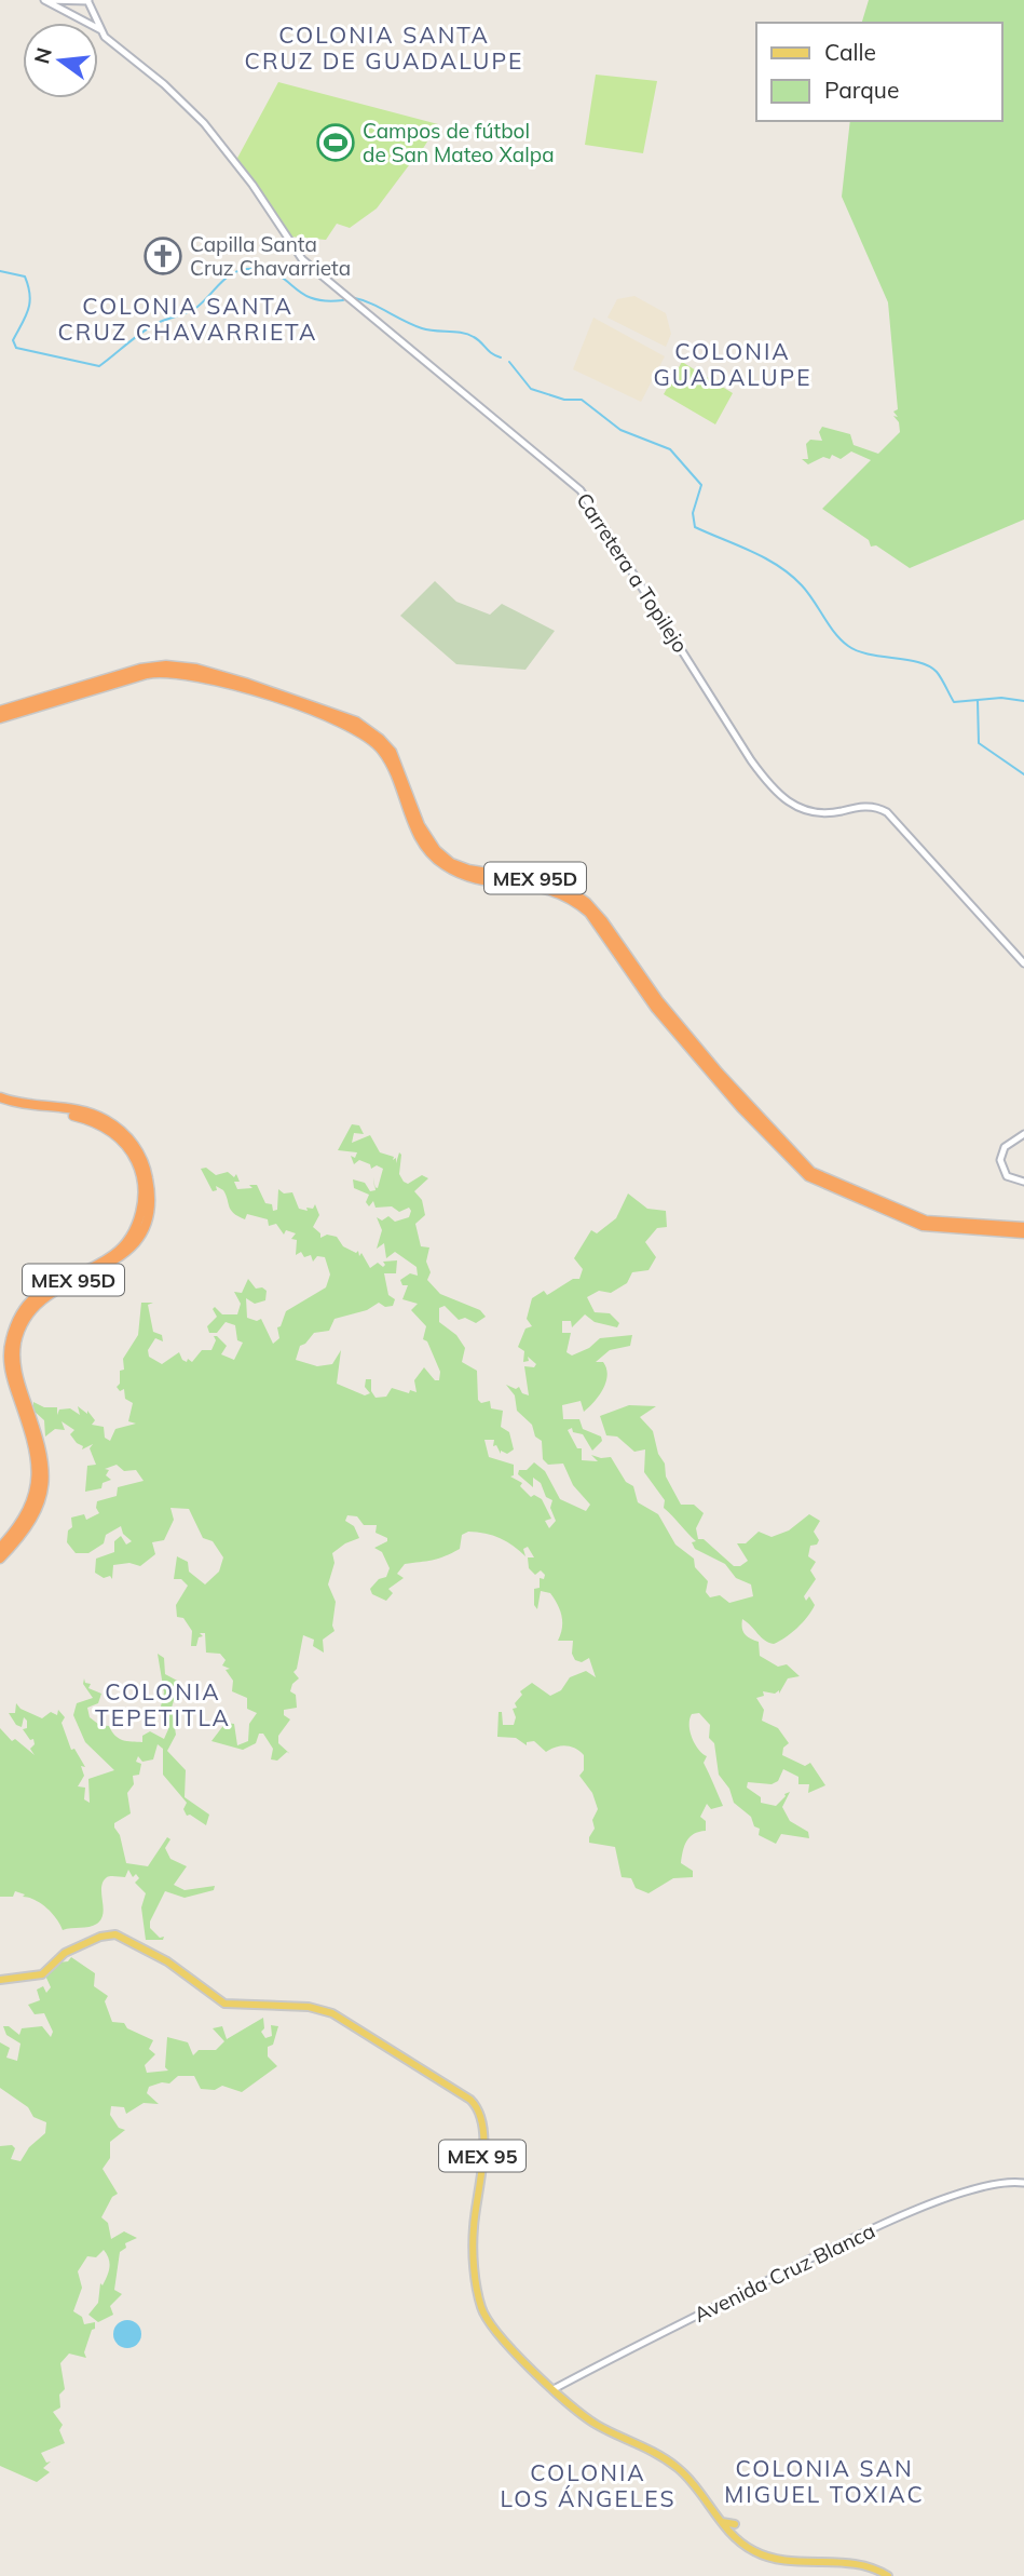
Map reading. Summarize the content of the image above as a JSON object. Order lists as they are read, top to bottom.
{
  "streets": {
    "highway": ["MEX 95D"],
    "main road": ["Carretera a Topilejo", "MEX 95", "Avenida Cruz Blanca"]
  },
  "crossings": [
    ["MEX 95", "Avenida Cruz Blanca"]
  ],
  "districts": [
    "COLONIA SANTA CRUZ DE GUADALUPE",
    "COLONIA SANTA CRUZ CHAVARRIETA",
    "COLONIA GUADALUPE",
    "COLONIA TEPETITLA",
    "COLONIA SAN MIGUEL TOXIAC",
    "COLONIA LOS ÁNGELES"
  ],
  "places": {
    "sports": ["Campos de fútbol de San Mateo Xalpa"],
    "church": ["Capilla Santa Cruz Chavarrieta"]
  },
  "legend": ["Calle", "Parque"],
  "north": "left"
}
